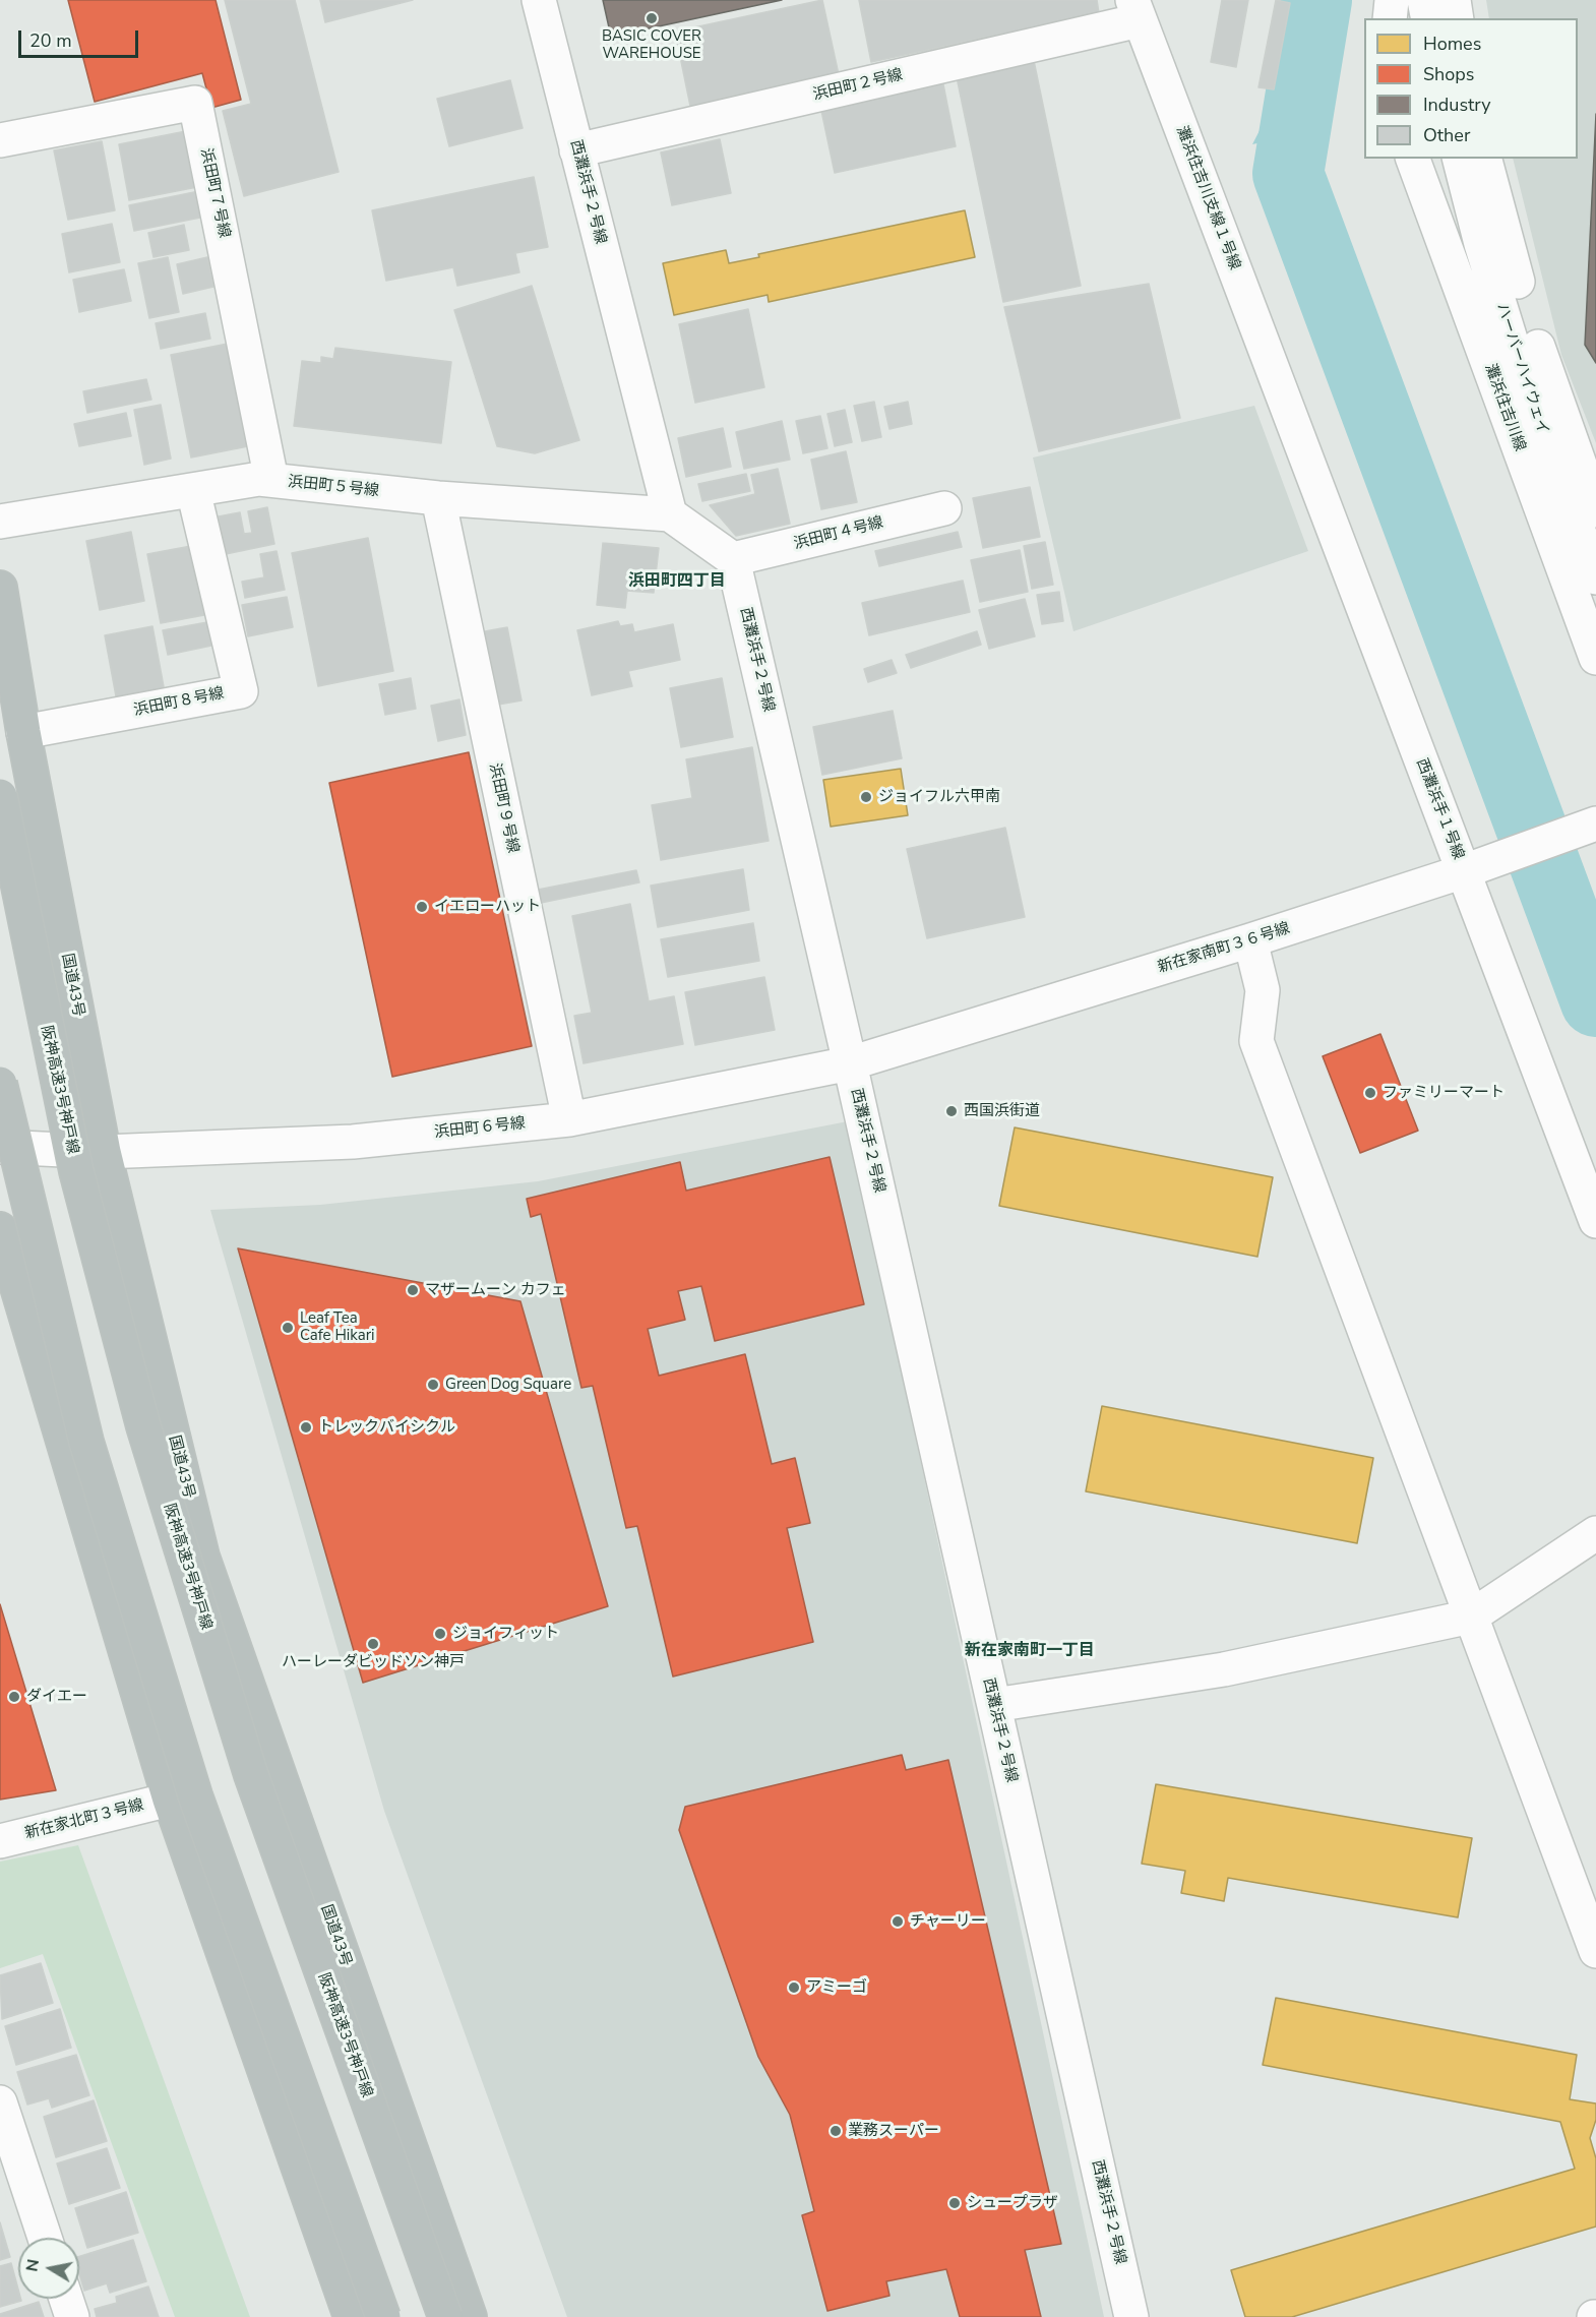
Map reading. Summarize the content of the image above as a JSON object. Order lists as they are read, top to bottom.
{
  "streets": {
    "highway": ["国道43号", "阪神高速3号神戸線"],
    "street": [
      "浜田町２号線",
      "西灘浜手２号線",
      "浜田町７号線",
      "灘浜住吉川支線１号線",
      "ハーバーハイウェイ",
      "灘浜住吉川線",
      "浜田町５号線",
      "浜田町４号線",
      "浜田町８号線",
      "浜田町９号線",
      "西灘浜手１号線",
      "新在家南町３６号線",
      "浜田町６号線",
      "新在家北町３号線"
    ]
  },
  "crossings": [
    ["浜田町２号線", "西灘浜手２号線"],
    ["浜田町２号線", "灘浜住吉川支線１号線"],
    ["西灘浜手２号線", "浜田町５号線"],
    ["西灘浜手２号線", "浜田町４号線"],
    ["西灘浜手２号線", "新在家南町３６号線"],
    ["西灘浜手２号線", "浜田町６号線"],
    ["浜田町７号線", "浜田町５号線"],
    ["灘浜住吉川支線１号線", "西灘浜手１号線"],
    ["浜田町５号線", "浜田町８号線"],
    ["浜田町５号線", "浜田町９号線"],
    ["浜田町８号線", "国道43号"],
    ["浜田町９号線", "浜田町６号線"],
    ["西灘浜手１号線", "新在家南町３６号線"],
    ["新在家南町３６号線", "浜田町６号線"],
    ["国道43号", "浜田町６号線"]
  ],
  "districts": ["浜田町四丁目", "新在家南町一丁目"],
  "places": [
    "BASIC COVER WAREHOUSE",
    "ジョイフル六甲南",
    "イエローハット",
    "ファミリーマート",
    "西国浜街道",
    "マザームーン カフェ",
    "Leaf Tea Cafe Hikari",
    "Green Dog Square",
    "トレックバイシクル",
    "ジョイフィット",
    "ハーレーダビッドソン神戸",
    "ダイエー",
    "チャーリー",
    "アミーゴ",
    "業務スーパー",
    "シュープラザ"
  ],
  "legend": [
    "Homes",
    "Shops",
    "Industry",
    "Other"
  ],
  "scale_bar": "20 m",
  "north": "left"
}
